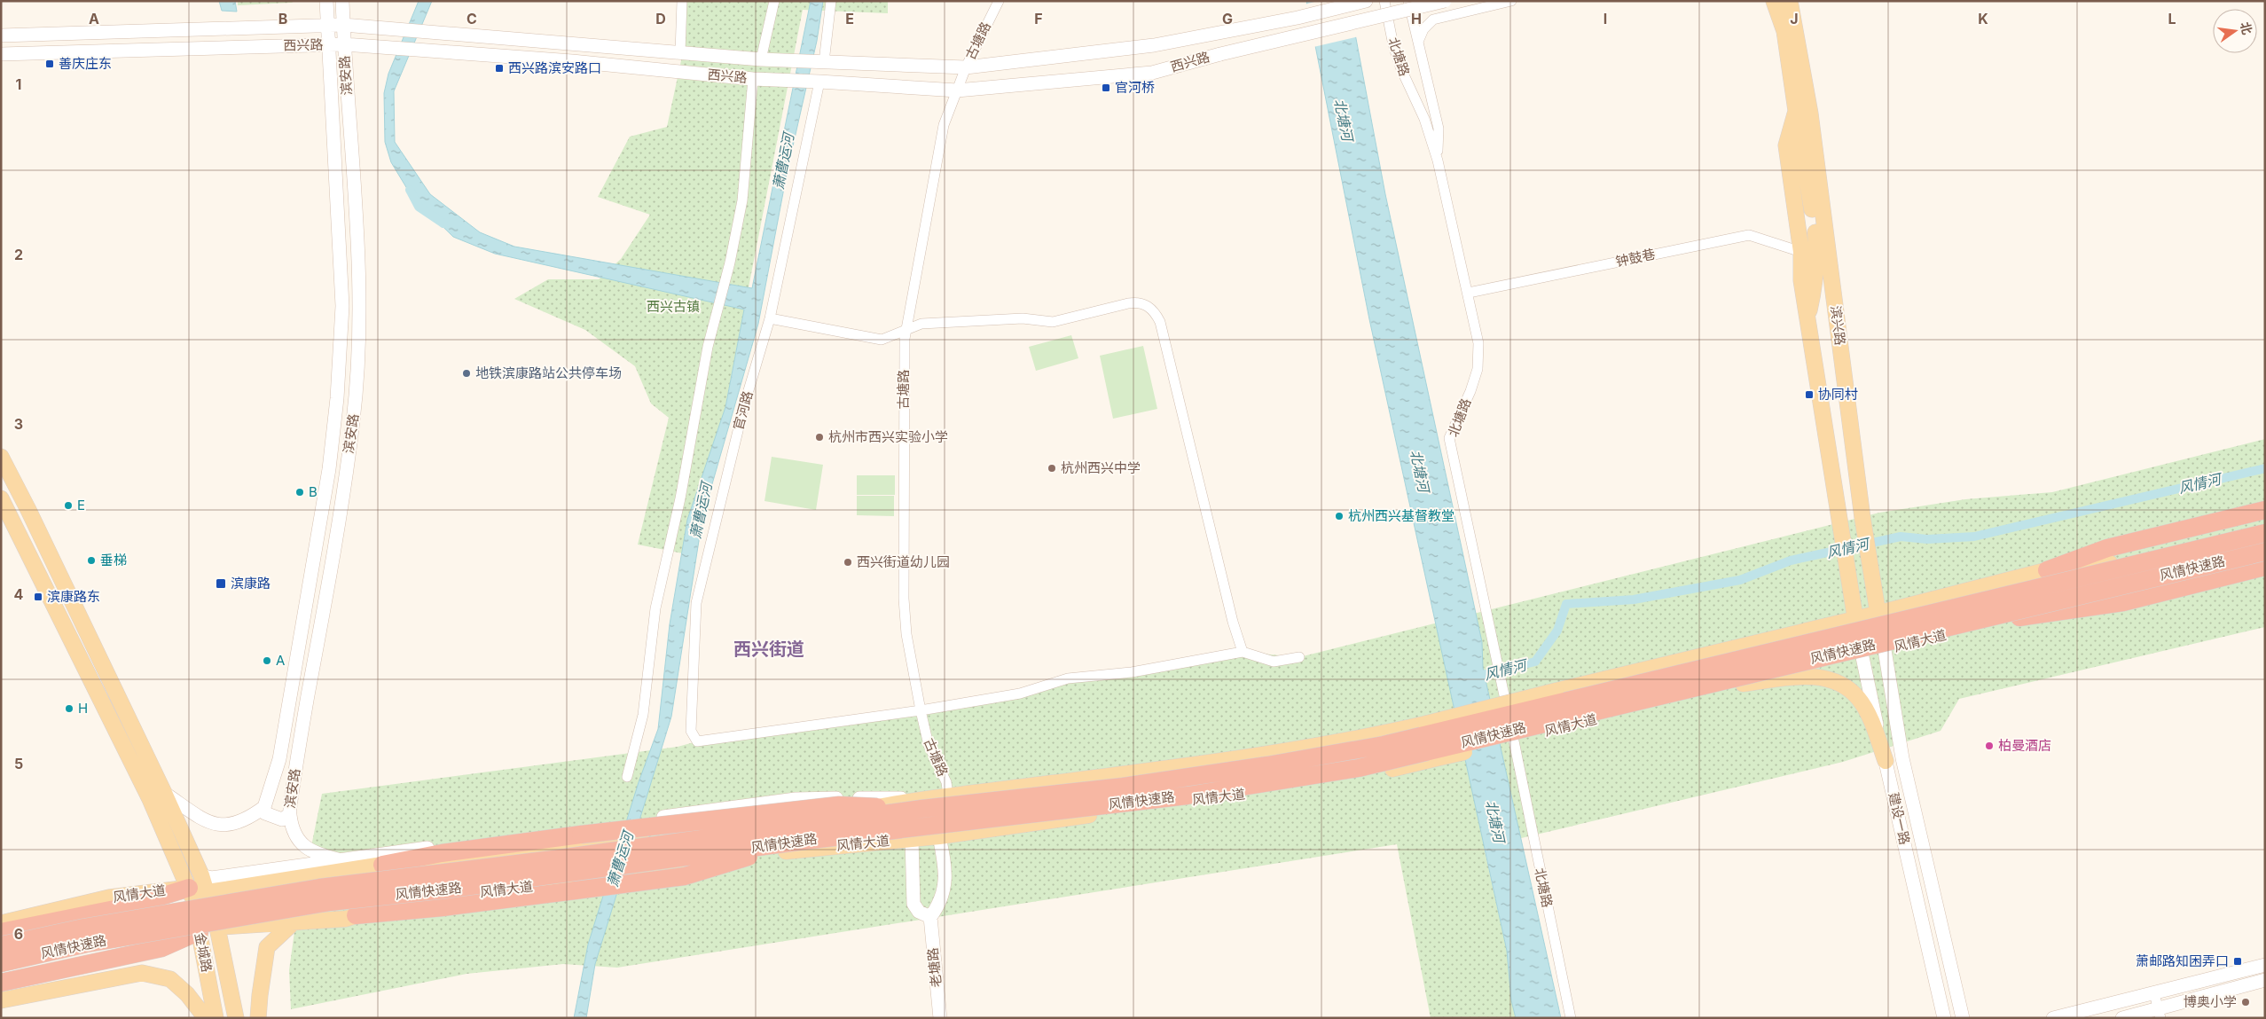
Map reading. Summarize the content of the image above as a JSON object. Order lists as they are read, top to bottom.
{
  "streets": {
    "highway": ["风情快速路"],
    "main road": [
      "西兴路",
      "滨安路",
      "滨兴路",
      "风情大道",
      "建设一路",
      "金城路",
      "老塘路"
    ],
    "street": [
      "古塘路",
      "北塘路",
      "钟鼓巷",
      "官河路"
    ]
  },
  "crossings": [
    ["古塘路", "西兴路"],
    ["古塘路", "官河路"],
    ["古塘路", "风情大道"],
    ["西兴路", "滨安路"],
    ["西兴路", "官河路"],
    ["北塘路", "钟鼓巷"],
    ["滨兴路", "风情大道"],
    ["滨兴路", "建设一路"],
    ["风情快速路", "风情大道"],
    ["风情大道", "建设一路"],
    ["风情大道", "金城路"]
  ],
  "districts": ["西兴街道"],
  "water": ["北塘河", "萧曹运河", "风情河"],
  "parks": ["西兴古镇"],
  "places": {
    "transit": [
      "善庆庄东",
      "西兴路滨安路口",
      "官河桥",
      "协同村",
      "滨康路",
      "滨康路东",
      "萧邮路知困弄口"
    ],
    "other": [
      "地铁滨康路站公共停车场",
      "杭州市西兴实验小学",
      "杭州西兴中学",
      "B",
      "E",
      "杭州西兴基督教堂",
      "垂梯",
      "西兴街道幼儿园",
      "A",
      "H",
      "柏曼酒店",
      "博奥小学"
    ]
  },
  "north": "right",
  "grid": {
    "columns": [
      "A",
      "B",
      "C",
      "D",
      "E",
      "F",
      "G",
      "H",
      "I",
      "J",
      "K",
      "L"
    ],
    "rows": [
      "1",
      "2",
      "3",
      "4",
      "5",
      "6"
    ]
  }
}
